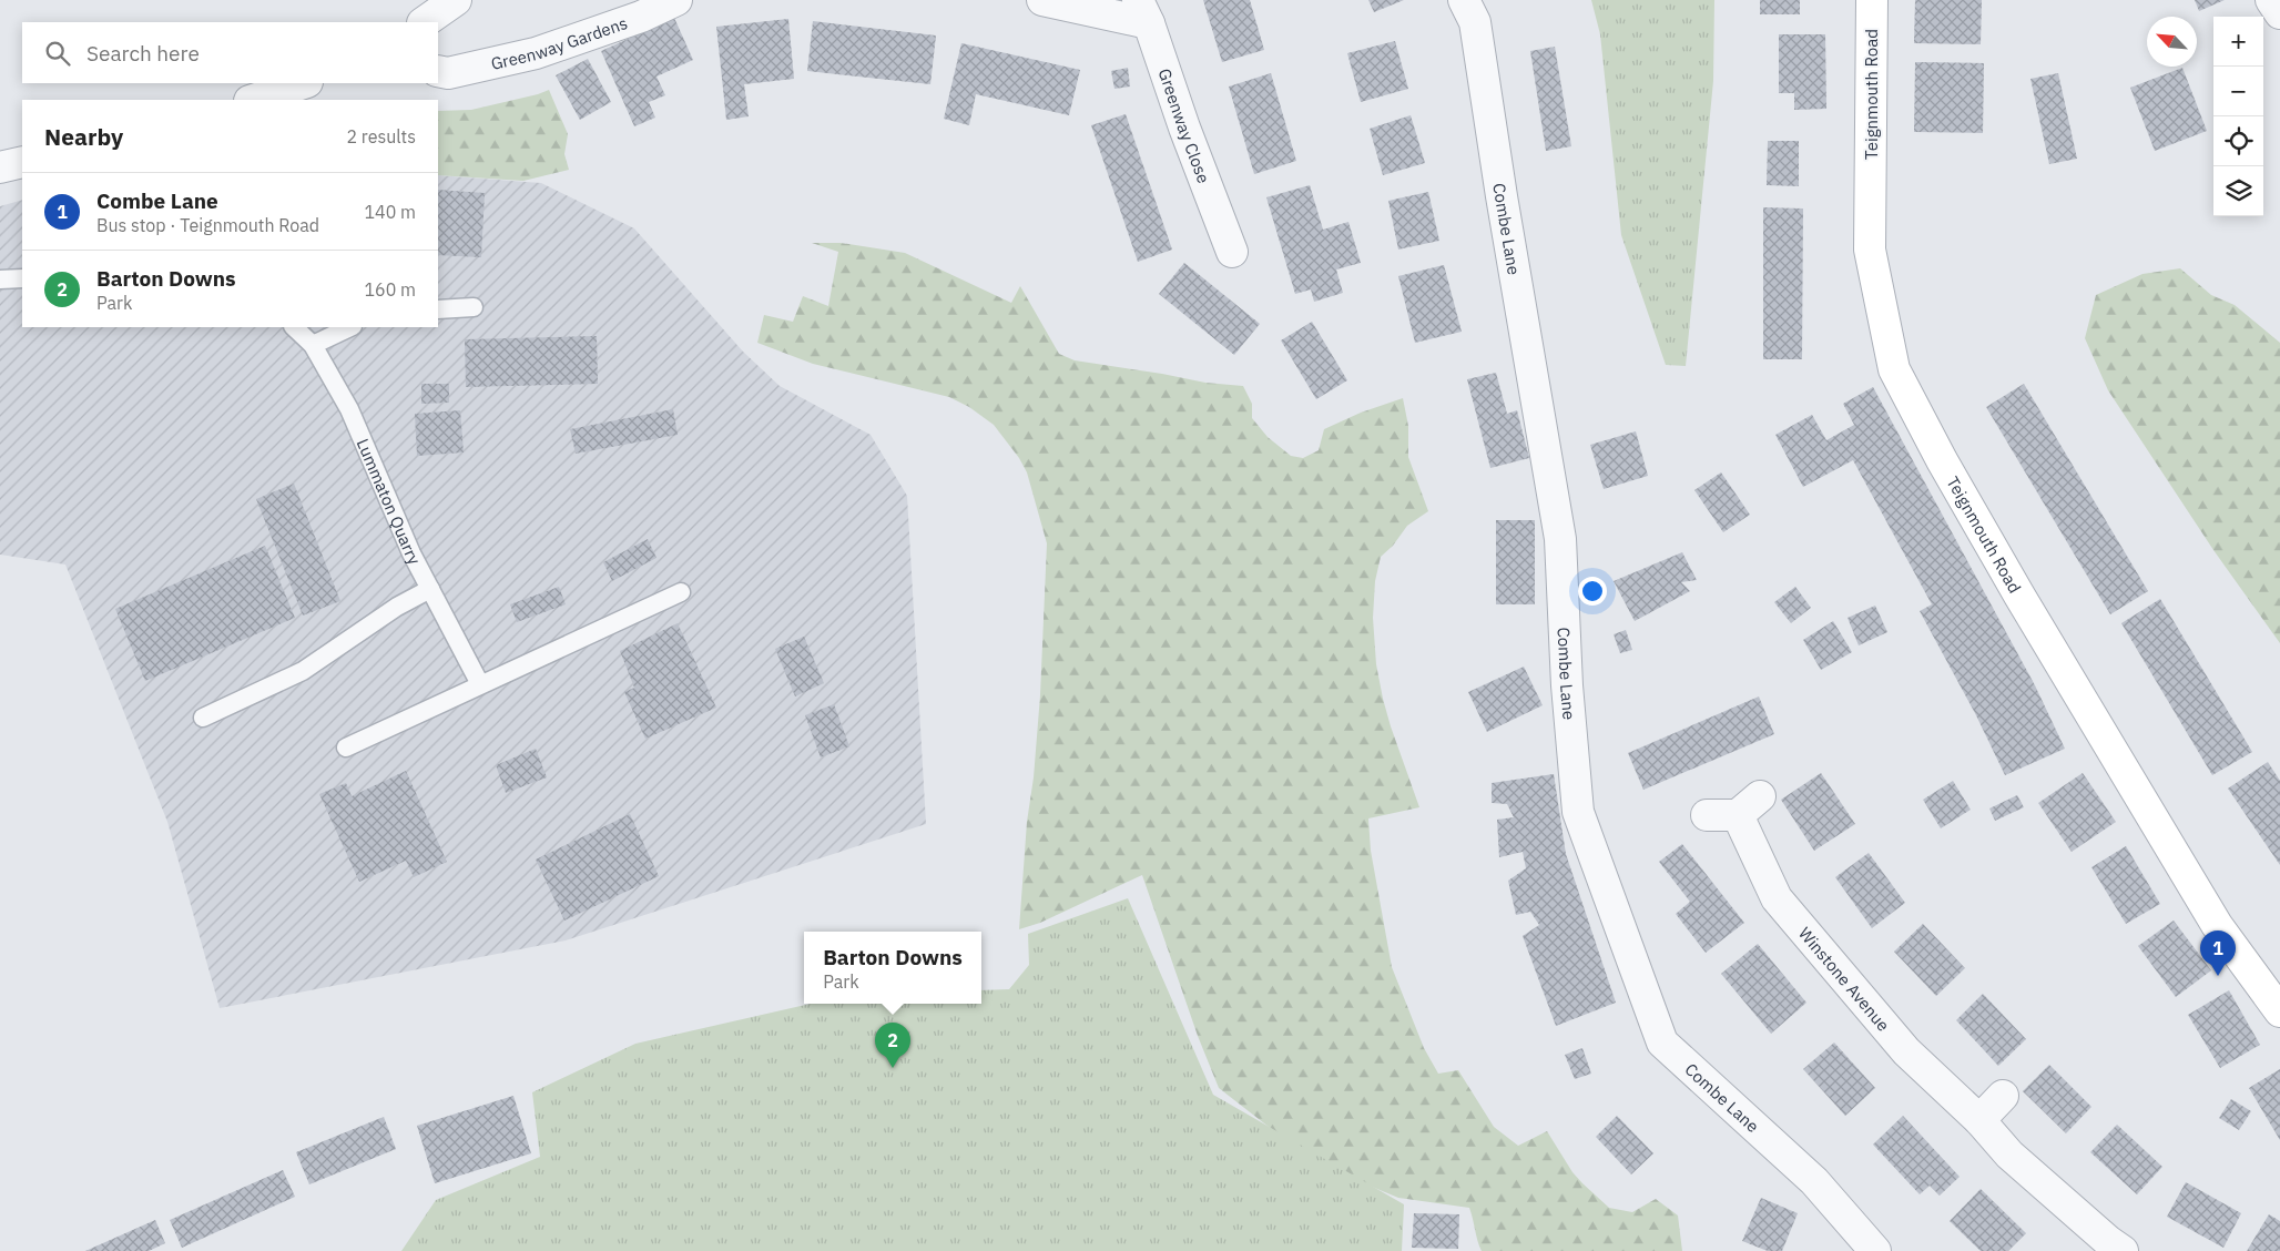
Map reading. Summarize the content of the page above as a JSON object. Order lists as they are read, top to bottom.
{
  "streets": {
    "main road": ["Teignmouth Road"],
    "street": [
      "Greenway Gardens",
      "Greenway Close",
      "Combe Lane",
      "Winstone Avenue"
    ],
    "lane": ["Lummaton Quarry"]
  },
  "north": "top left",
  "page": {
    "map_buttons": ["+", "−"],
    "search": "Search here",
    "heading": ["Nearby", "2 results"],
    "list": [
      {
        "mark": "1",
        "name": "Combe Lane",
        "note": "Bus stop · Teignmouth Road",
        "value": "140 m"
      },
      {
        "mark": "2",
        "name": "Barton Downs",
        "note": "Park",
        "value": "160 m"
      }
    ],
    "pins": ["1", "2"],
    "popup": ["Barton Downs", "Park"]
  }
}
